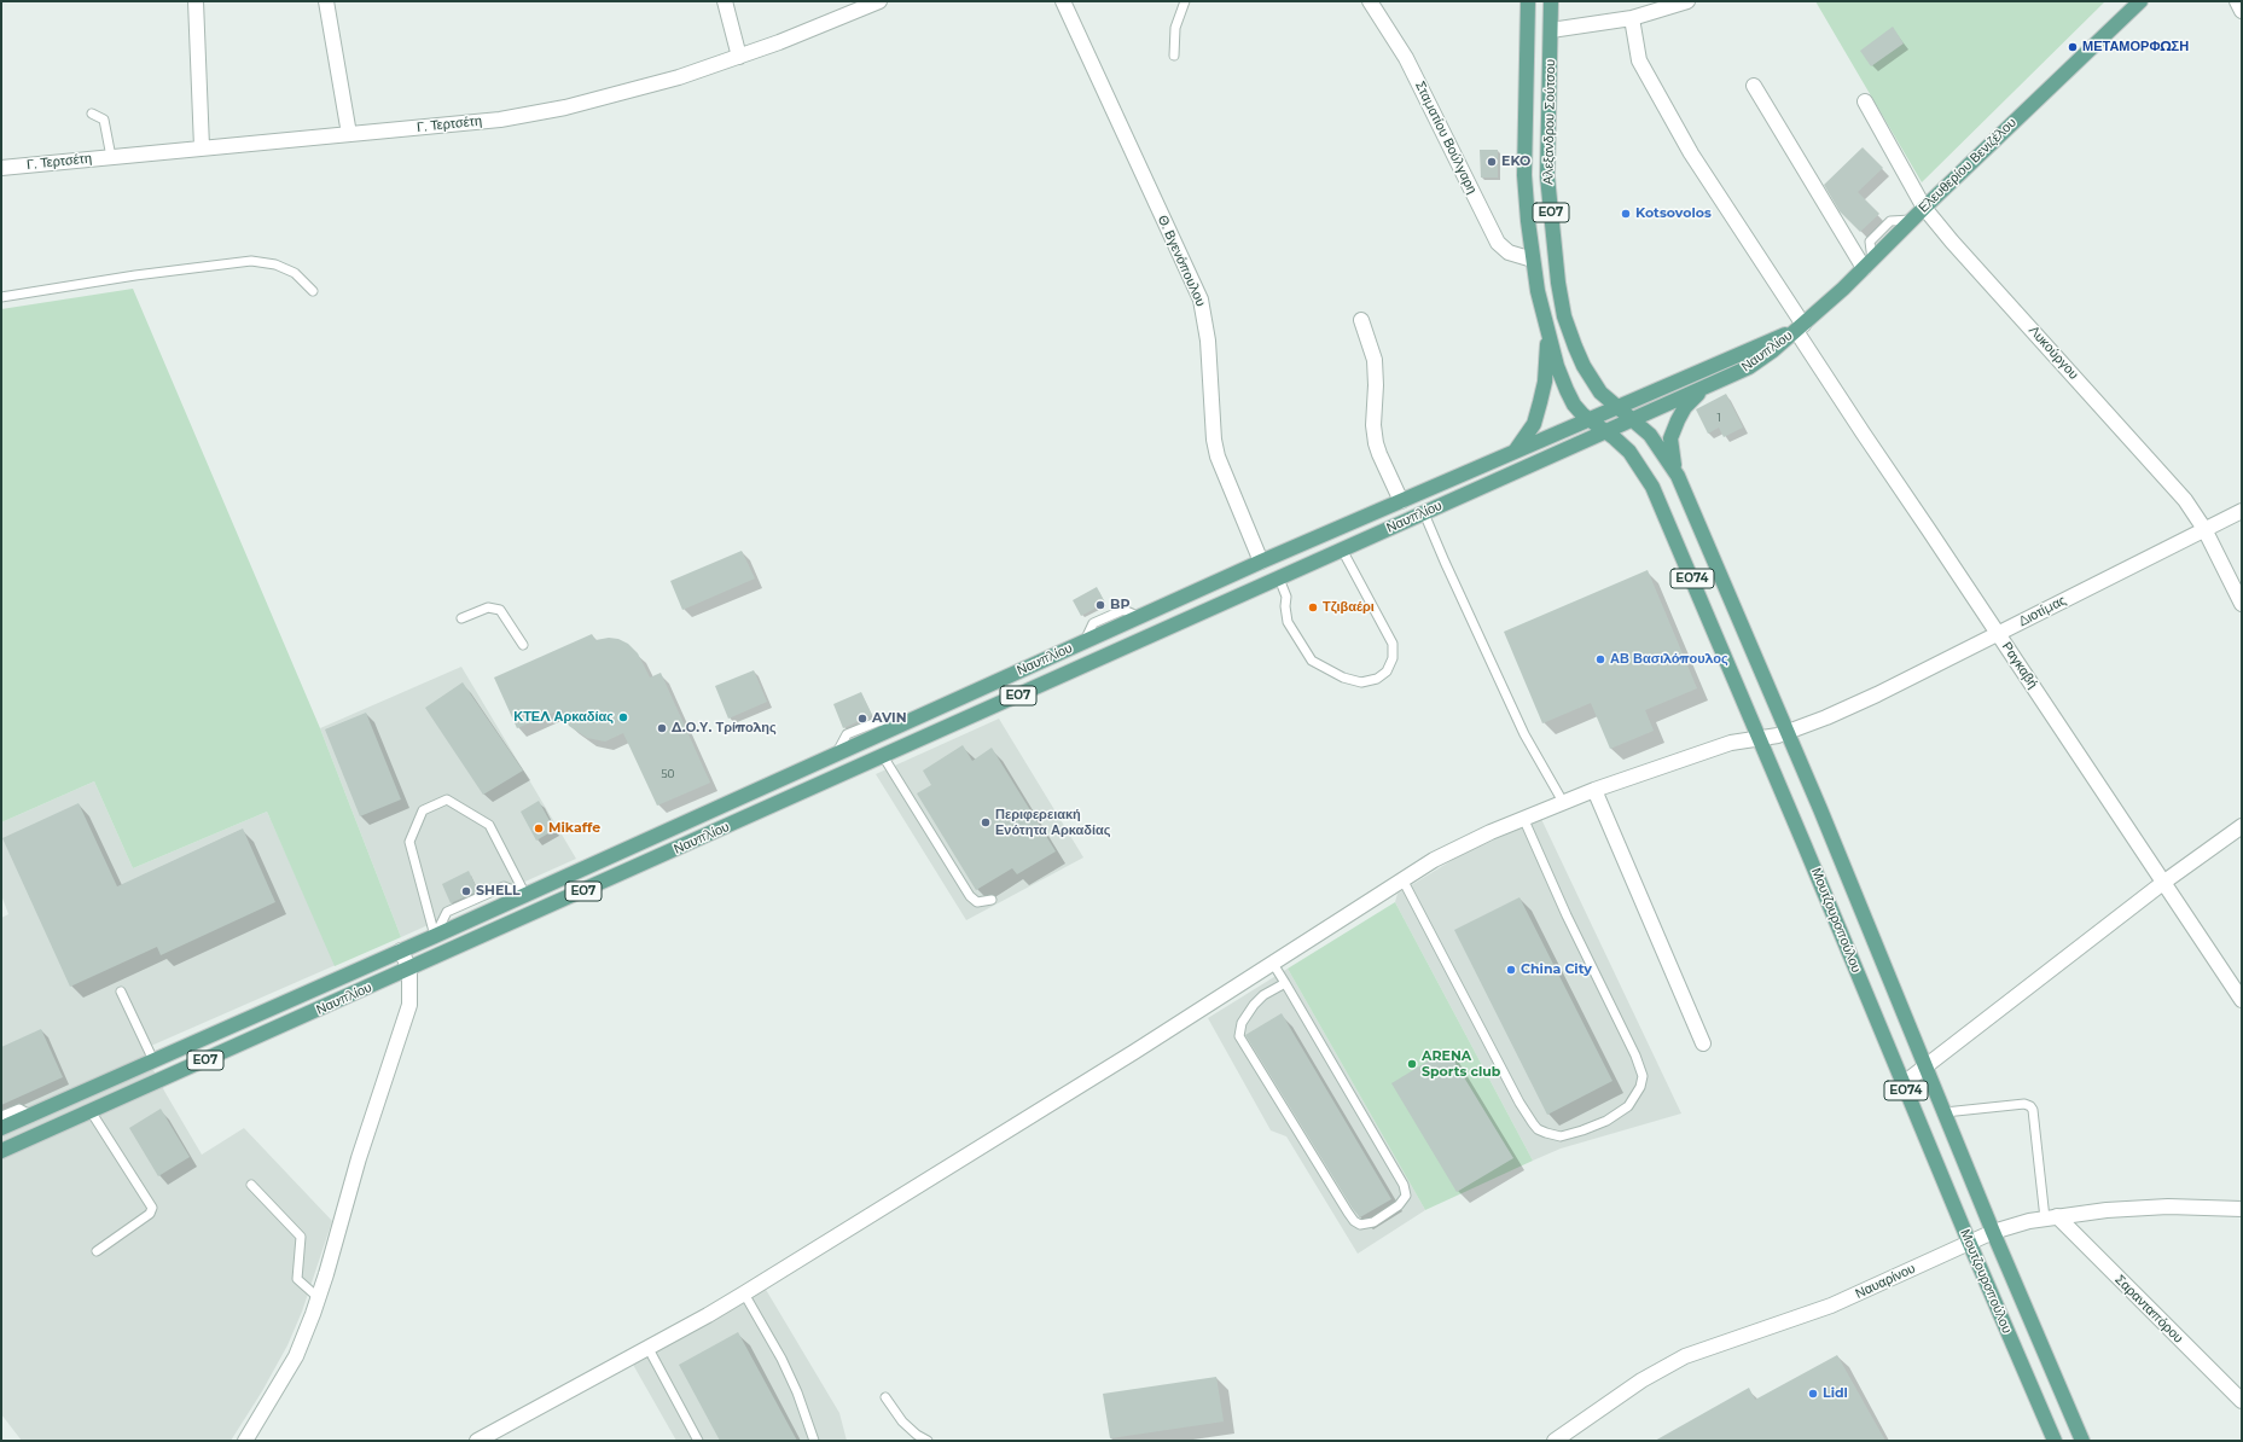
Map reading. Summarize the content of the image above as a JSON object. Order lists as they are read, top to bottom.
{
  "streets": {
    "main road": [
      "Αλεξανδρου Σούτσου",
      "Ελευθερίου Βενιζέλου",
      "ΕΟ7",
      "Ναυπλίου",
      "ΕΟ74",
      "Μουτζουροπούλου"
    ],
    "street": [
      "Γ. Τερτσέτη",
      "Σταματίου Βούλγαρη",
      "Θ. Βγενόπουλου",
      "Λυκούργου",
      "Διοτίμας",
      "Ραγκαβή",
      "Ναυαρίνου",
      "Σαρανταπόρου"
    ]
  },
  "crossings": [
    ["Αλεξανδρου Σούτσου", "Σταματίου Βούλγαρη"],
    ["Αλεξανδρου Σούτσου", "ΕΟ7"],
    ["Αλεξανδρου Σούτσου", "Ναυπλίου"],
    ["Αλεξανδρου Σούτσου", "Μουτζουροπούλου"],
    ["Ελευθερίου Βενιζέλου", "Ναυπλίου"],
    ["Ελευθερίου Βενιζέλου", "Λυκούργου"],
    ["Ελευθερίου Βενιζέλου", "Ραγκαβή"],
    ["ΕΟ7", "Ναυπλίου"],
    ["Θ. Βγενόπουλου", "Ναυπλίου"],
    ["Ναυπλίου", "Ραγκαβή"],
    ["Ναυπλίου", "Μουτζουροπούλου"],
    ["Λυκούργου", "Διοτίμας"],
    ["Διοτίμας", "Ραγκαβή"],
    ["Διοτίμας", "Μουτζουροπούλου"],
    ["Μουτζουροπούλου", "Ναυαρίνου"],
    ["Ναυαρίνου", "Σαρανταπόρου"]
  ],
  "places": [
    "ΜΕΤΑΜΟΡΦΩΣΗ",
    "EKO",
    "Kotsovolos",
    "BP",
    "Τζιβαέρι",
    "ΑΒ Βασιλόπουλος",
    "ΚΤΕΛ Αρκαδίας",
    "AVIN",
    "Δ.Ο.Υ. Τρίπολης",
    "Περιφερειακή Ενότητα Αρκαδίας",
    "Mikaffe",
    "SHELL",
    "China City",
    "ARENA Sports club",
    "Lidl"
  ],
  "house_numbers": ["1", "50"]
}
